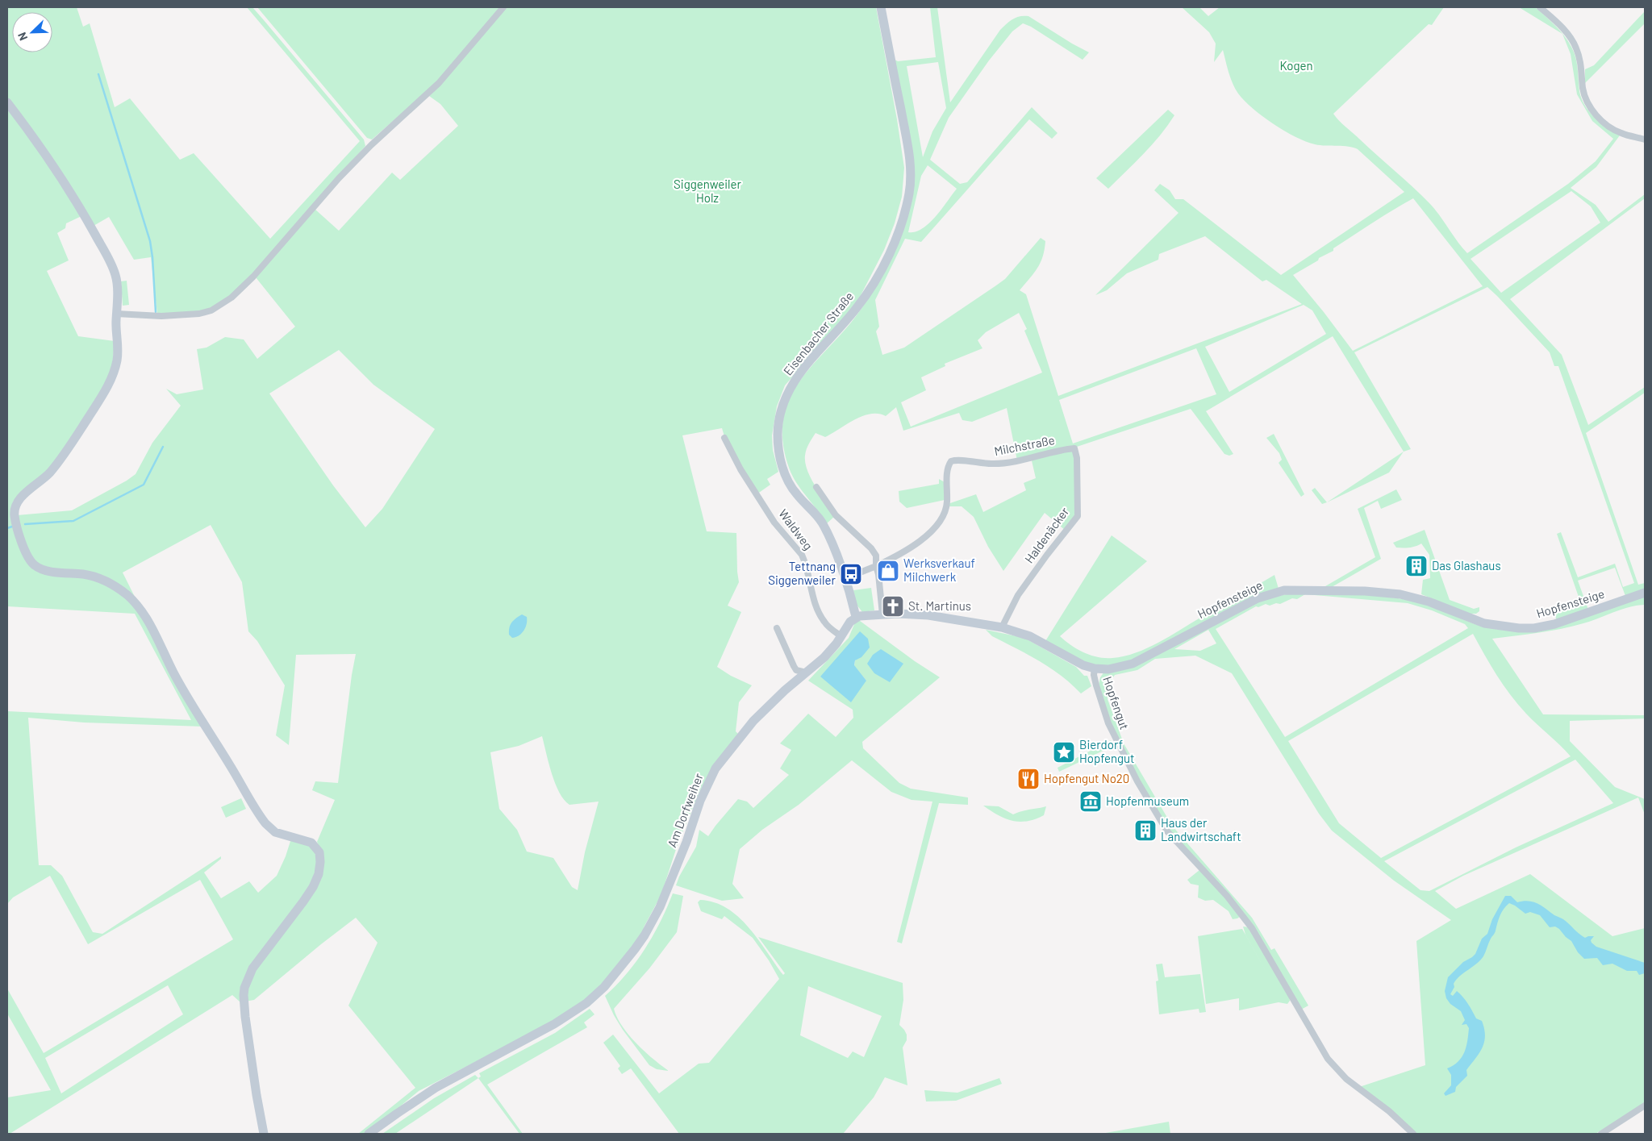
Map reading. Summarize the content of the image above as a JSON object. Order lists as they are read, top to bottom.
{
  "streets": {
    "street": [
      "Eisenbacher Straße",
      "Milchstraße",
      "Waldweg",
      "Haldenäcker",
      "Hopfensteige",
      "Hopfengut",
      "Am Dorfweiher"
    ]
  },
  "crossings": [
    ["Eisenbacher Straße", "Hopfensteige"],
    ["Eisenbacher Straße", "Am Dorfweiher"],
    ["Milchstraße", "Haldenäcker"],
    ["Waldweg", "Am Dorfweiher"],
    ["Haldenäcker", "Hopfensteige"],
    ["Hopfensteige", "Hopfengut"],
    ["Hopfensteige", "Am Dorfweiher"]
  ],
  "parks": ["Kogen", "Siggenweiler Holz"],
  "places": {
    "building": ["Das Glashaus", "Haus der Landwirtschaft"],
    "shop": ["Werksverkauf Milchwerk"],
    "bus stop": ["Tettnang Siggenweiler"],
    "church": ["St. Martinus"],
    "place": ["Bierdorf Hopfengut"],
    "restaurant": ["Hopfengut No20"],
    "museum": ["Hopfenmuseum"]
  },
  "north": "bottom left"
}
